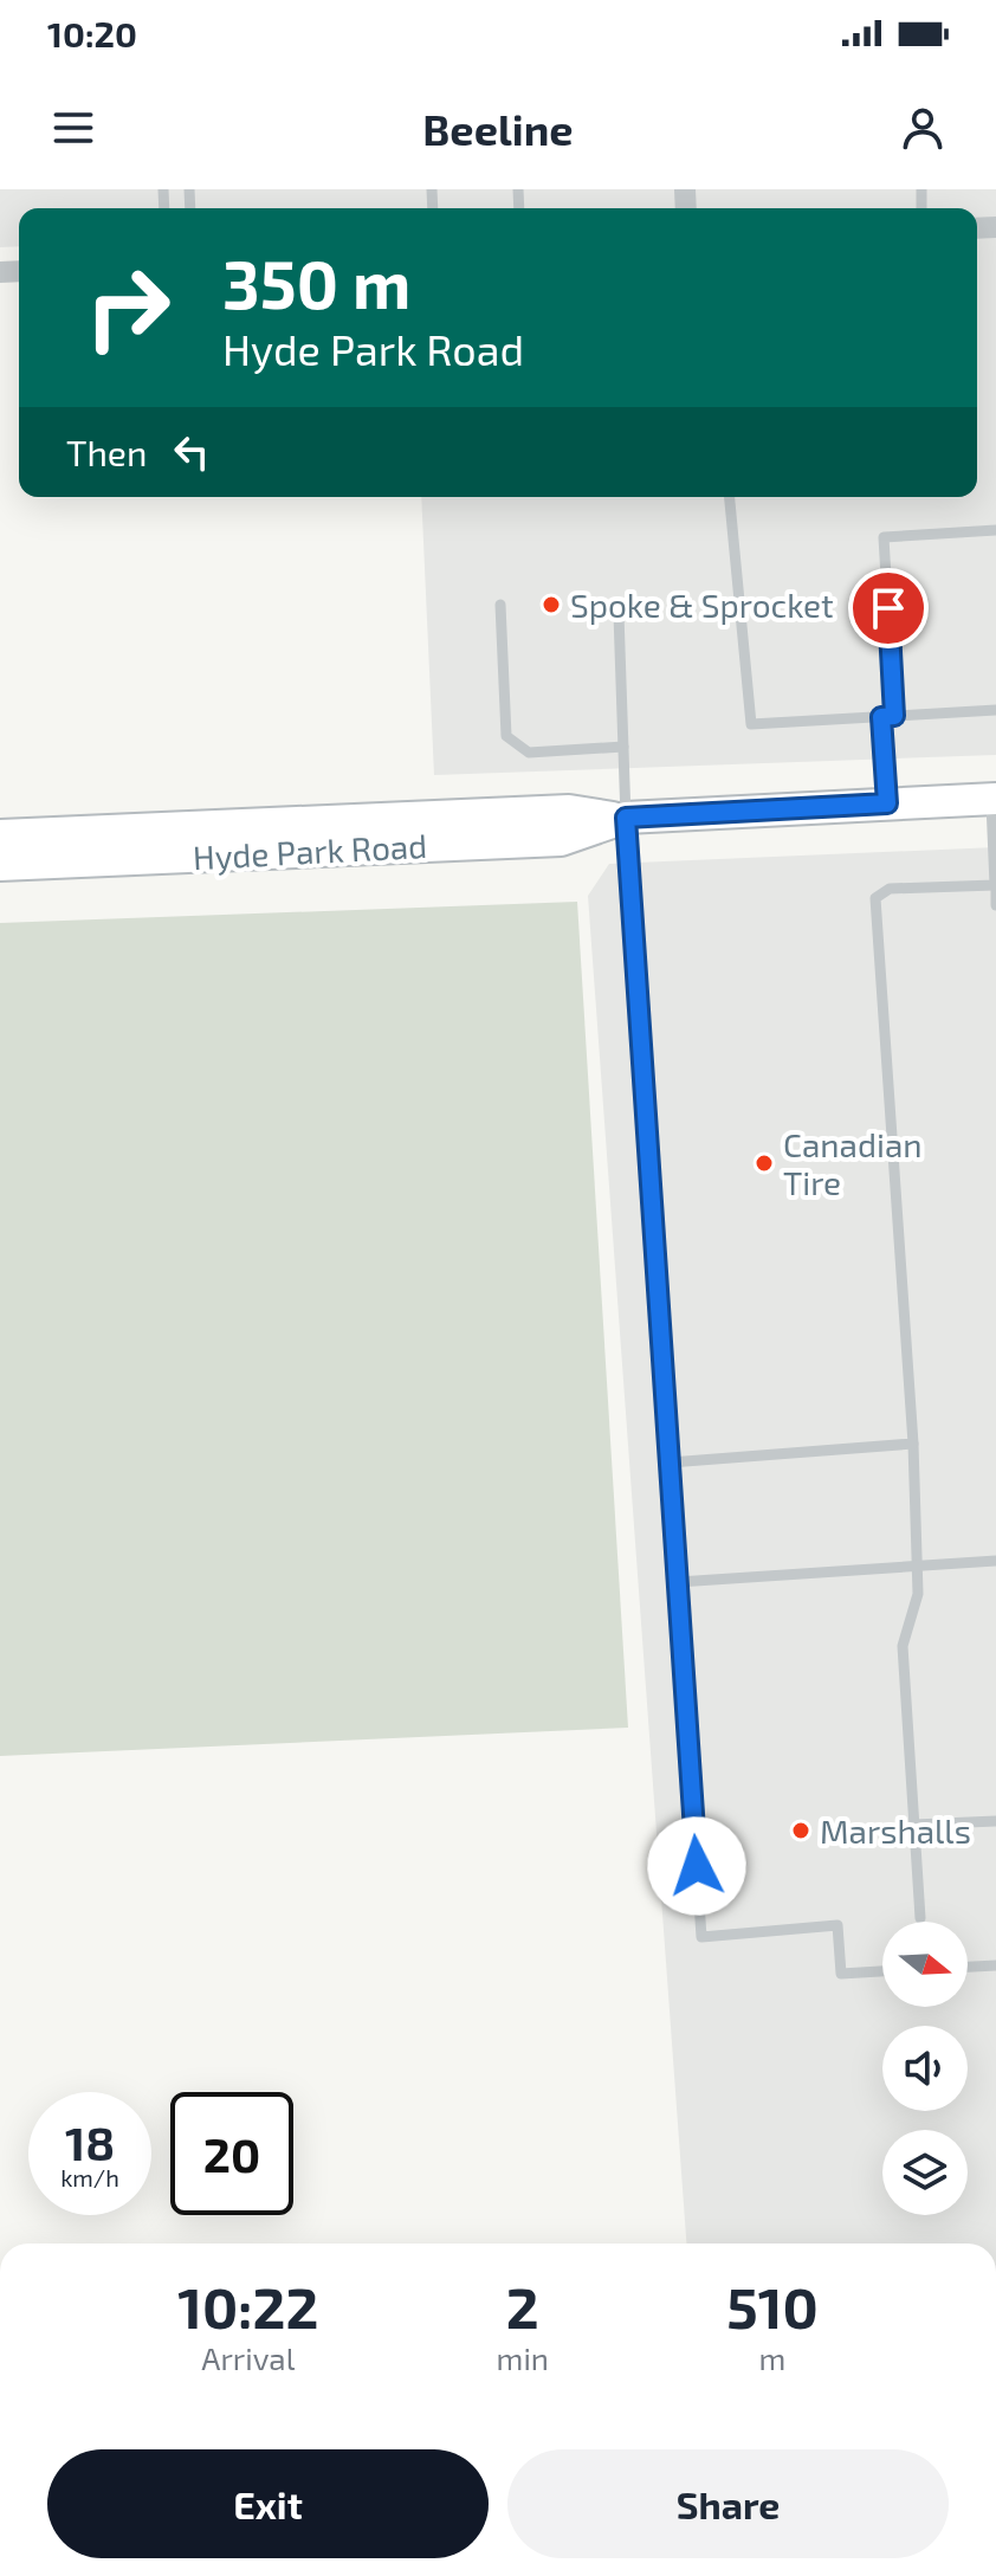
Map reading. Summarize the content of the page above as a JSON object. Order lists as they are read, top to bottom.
{
  "streets": {
    "main road": ["Hyde Park Road"]
  },
  "places": ["Spoke & Sprocket", "Canadian Tire", "Marshalls"],
  "north": "right",
  "page": {
    "status": "10:20",
    "header": "Beeline",
    "turn": ["350 m", "Hyde Park Road"],
    "then": "Then",
    "speed": "18 km/h",
    "limit": "20",
    "eta": [
      "10:22",
      "Arrival",
      "2",
      "min",
      "510",
      "m"
    ],
    "buttons": ["Exit", "Share"]
  }
}
